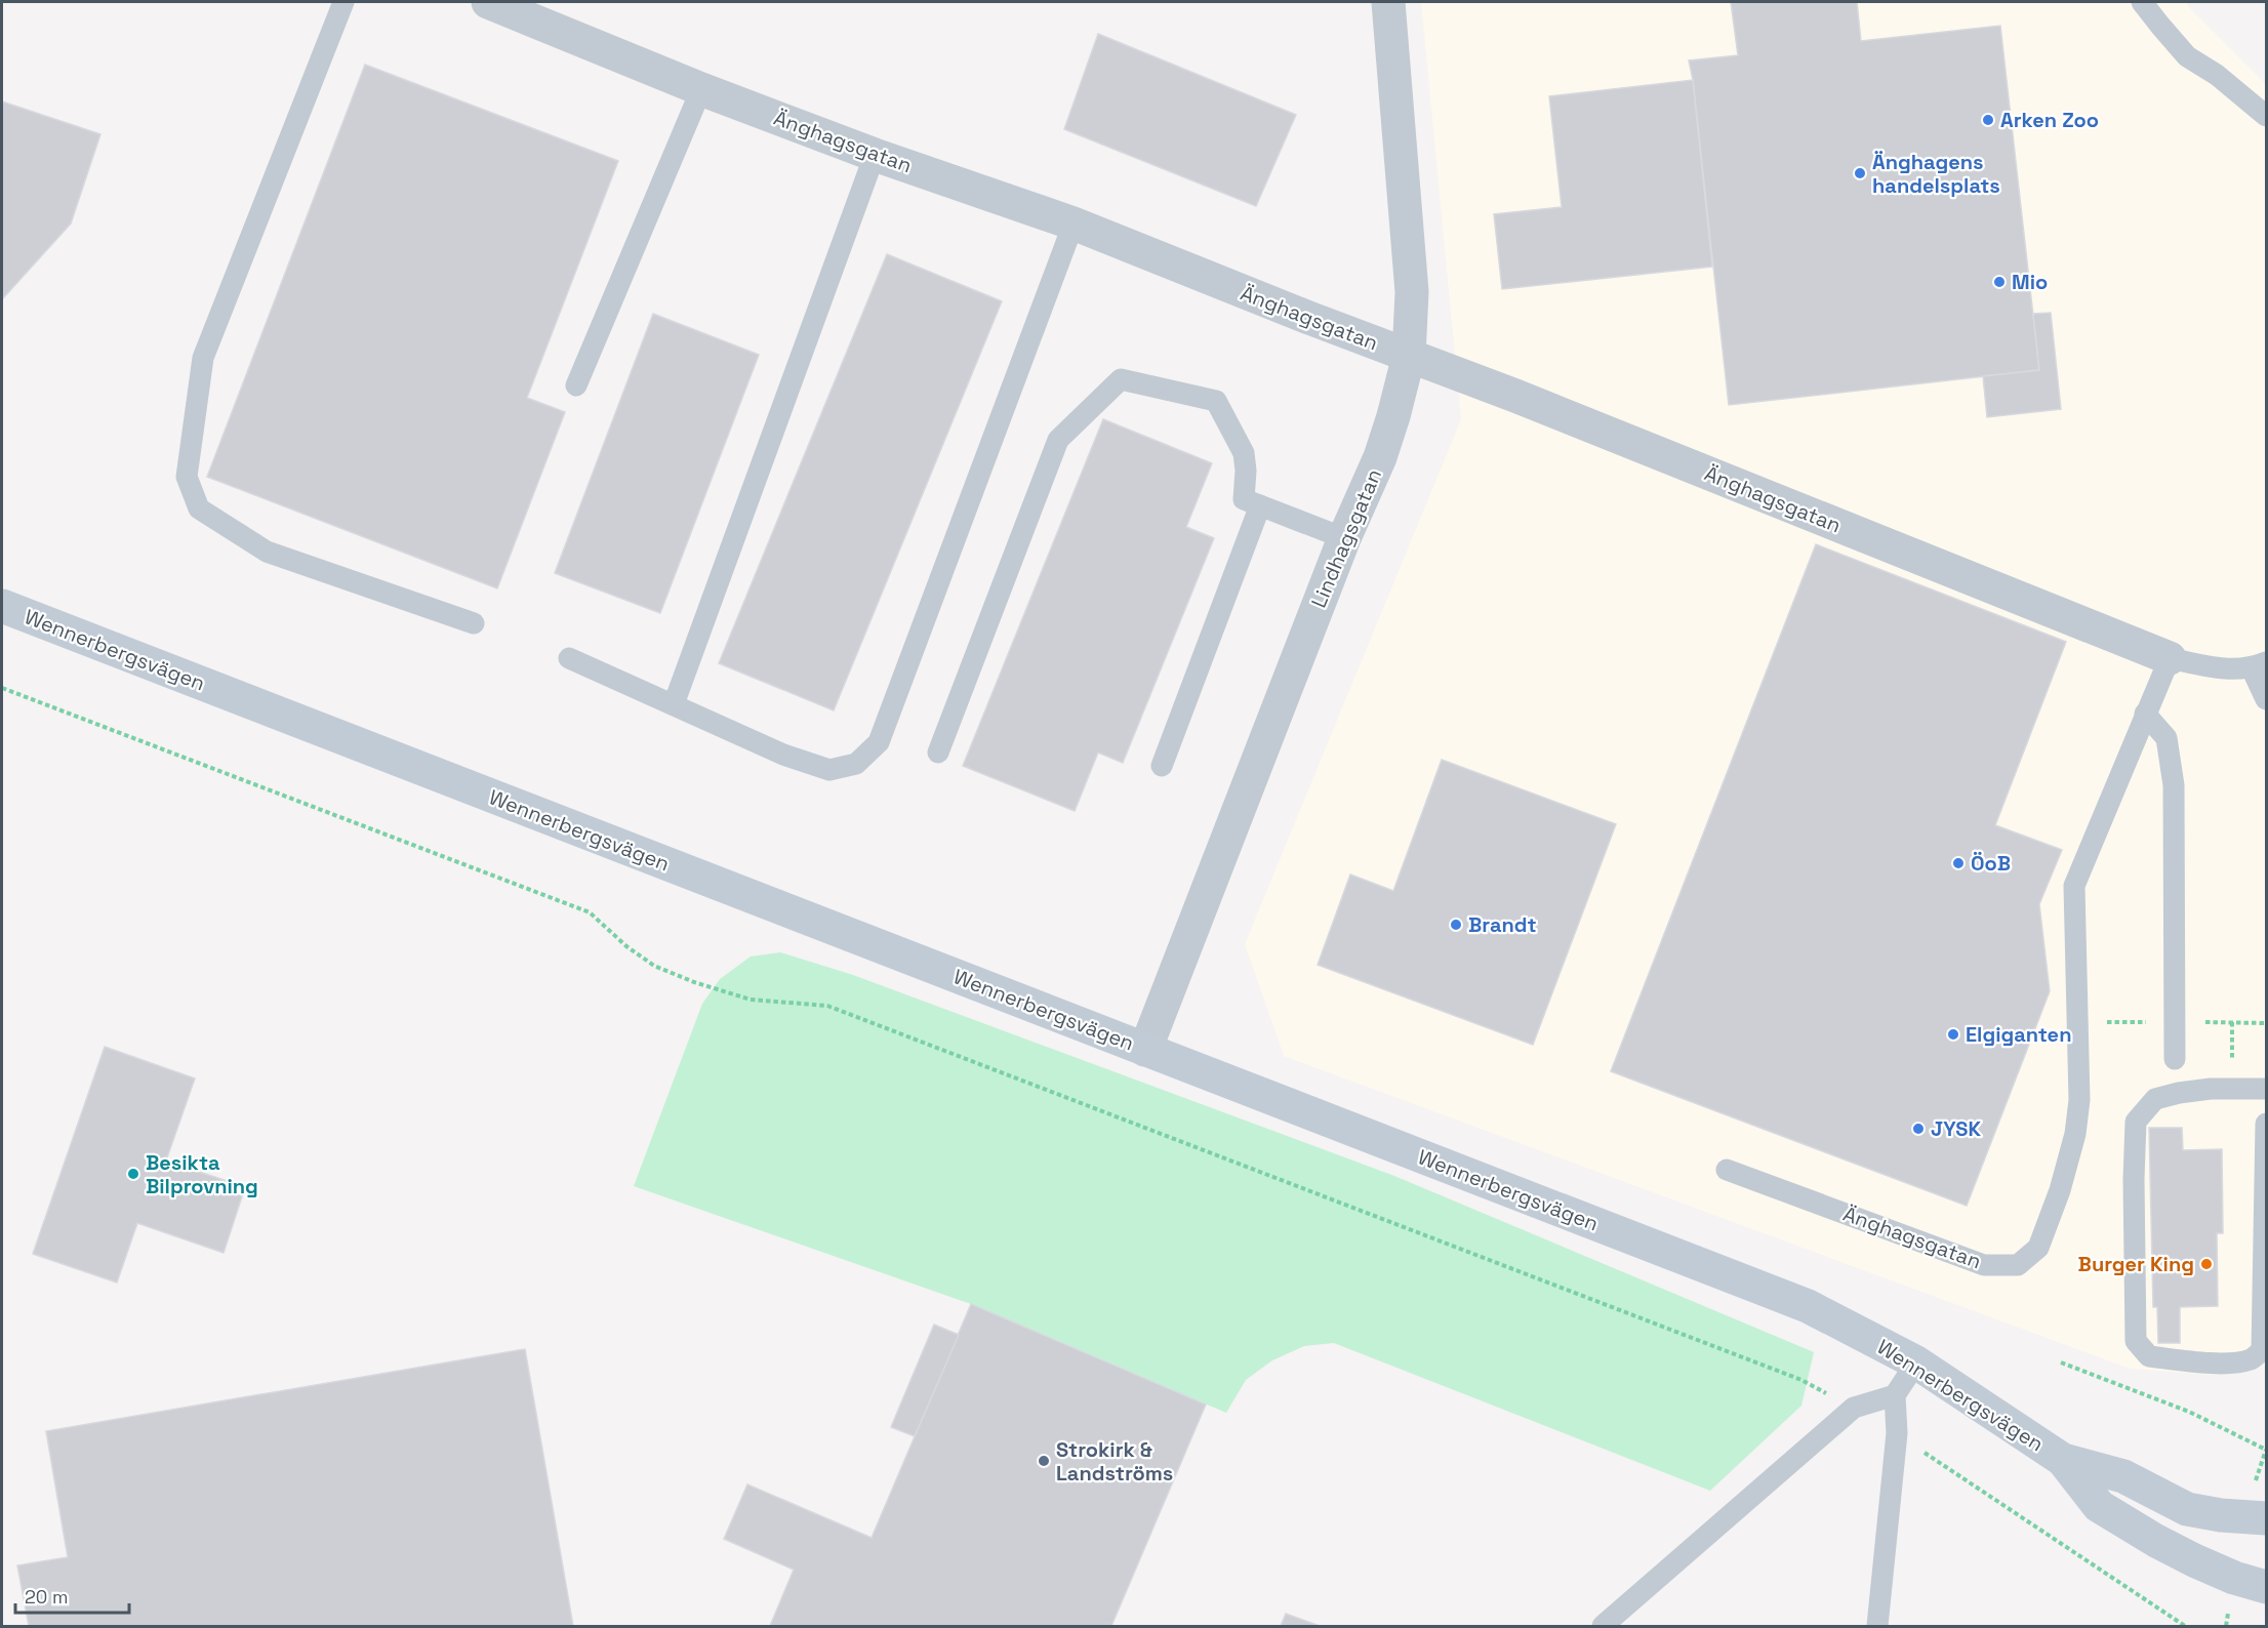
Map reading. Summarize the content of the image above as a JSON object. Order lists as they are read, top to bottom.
{
  "streets": {
    "street": ["Änghagsgatan", "Lindhagsgatan", "Wennerbergsvägen"]
  },
  "crossings": [
    ["Änghagsgatan", "Lindhagsgatan"],
    ["Lindhagsgatan", "Wennerbergsvägen"]
  ],
  "places": [
    "Arken Zoo",
    "Änghagens handelsplats",
    "Mio",
    "ÖoB",
    "Brandt",
    "Elgiganten",
    "JYSK",
    "Besikta Bilprovning",
    "Burger King",
    "Strokirk & Landströms"
  ],
  "scale_bar": "20 m"
}
